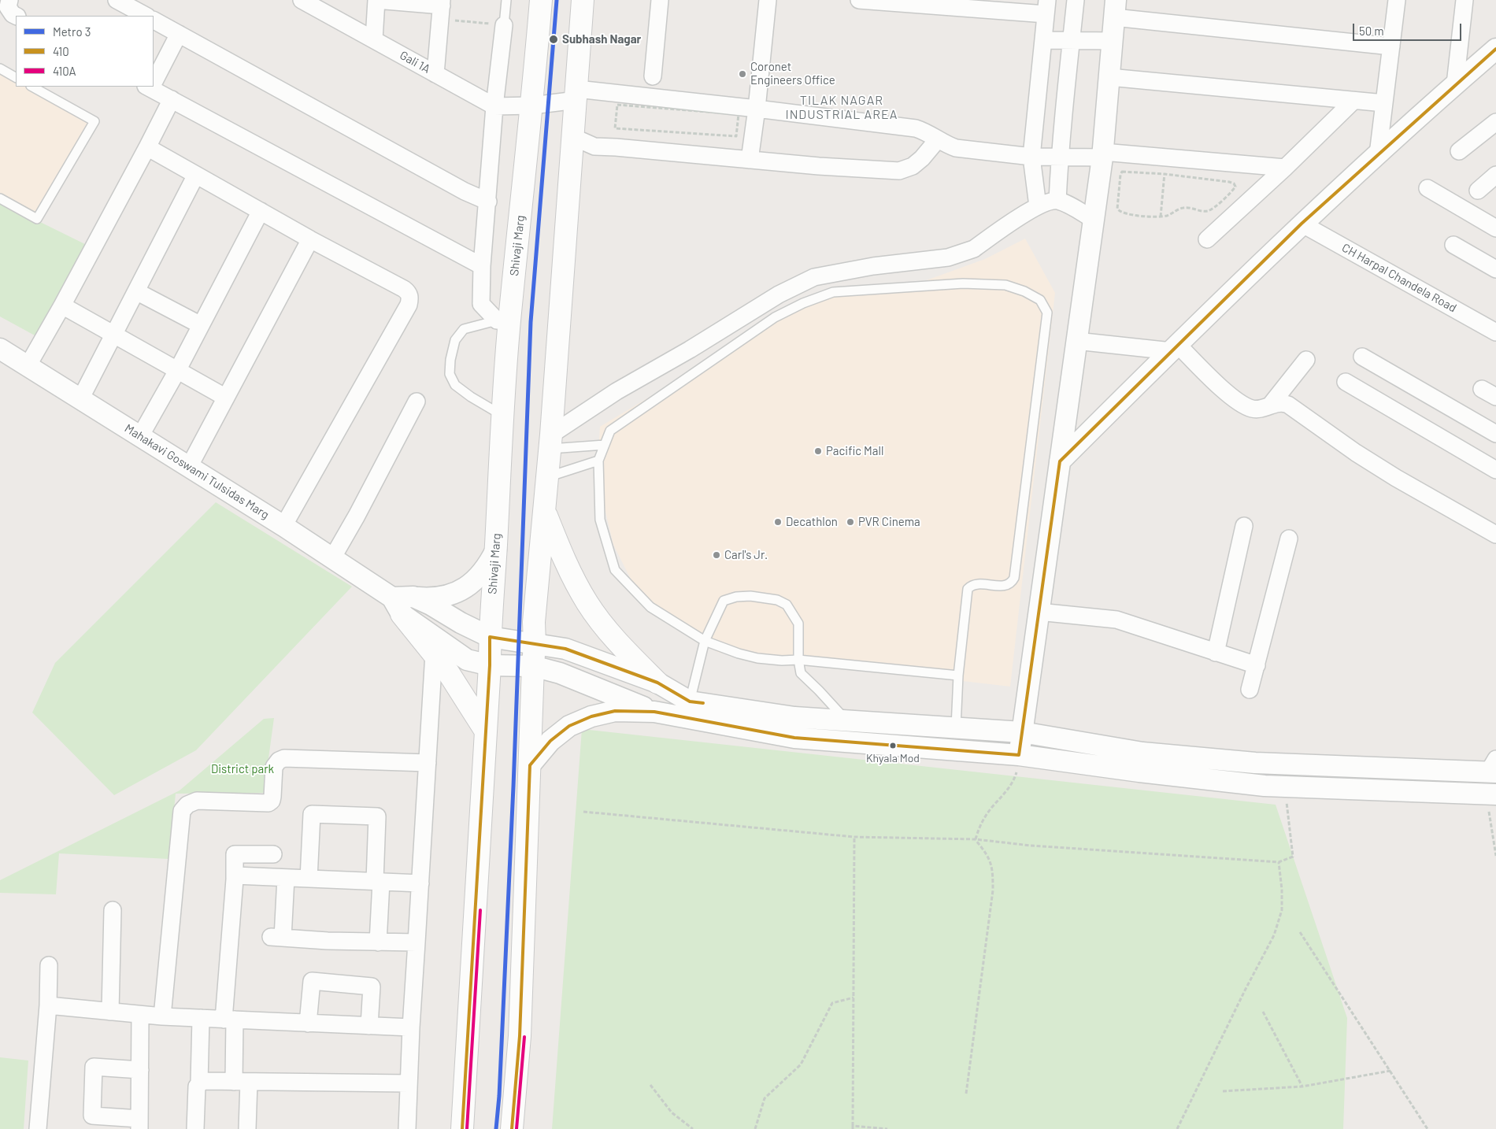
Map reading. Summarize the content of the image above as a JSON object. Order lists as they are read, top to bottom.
{
  "streets": {
    "main road": ["Shivaji Marg"],
    "street": ["Gali 1A", "CH Harpal Chandela Road", "Mahakavi Goswami Tulsidas Marg"]
  },
  "crossings": [
    ["Gali 1A", "Shivaji Marg"],
    ["Shivaji Marg", "Mahakavi Goswami Tulsidas Marg"]
  ],
  "districts": ["TILAK NAGAR INDUSTRIAL AREA"],
  "parks": ["District park"],
  "places": [
    "Subhash Nagar",
    "Coronet Engineers Office",
    "Pacific Mall",
    "Decathlon",
    "PVR Cinema",
    "Carl's Jr.",
    "Khyala Mod"
  ],
  "lines": ["metro line 3", "transit line 410", "transit line 410A"],
  "legend": ["Metro 3", "410", "410A"],
  "scale_bar": "50 m"
}
